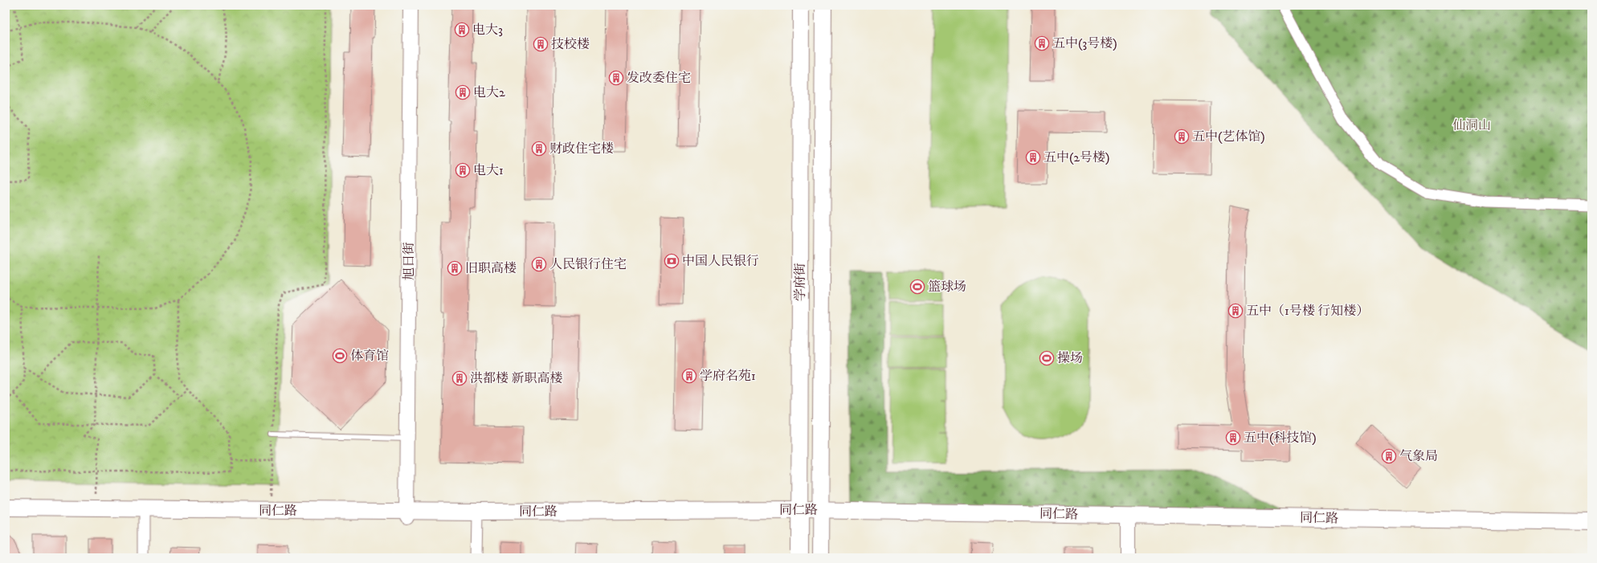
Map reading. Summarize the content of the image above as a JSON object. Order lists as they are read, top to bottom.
{
  "streets": {
    "main road": ["旭日街", "学府街", "同仁路"]
  },
  "crossings": [
    ["旭日街", "同仁路"],
    ["学府街", "同仁路"]
  ],
  "parks": ["仙洞山"],
  "places": {
    "building": [
      "电大3",
      "五中(3号楼)",
      "技校楼",
      "发改委住宅",
      "电大2",
      "五中(艺体馆)",
      "财政住宅楼",
      "五中(2号楼)",
      "电大1",
      "人民银行住宅",
      "旧职高楼",
      "五中（1号楼 行知楼）",
      "学府名苑1",
      "洪都楼 新职高楼",
      "五中(科技馆)",
      "气象局"
    ],
    "bank": ["中国人民银行"],
    "sports": ["篮球场", "体育馆", "操场"]
  }
}
